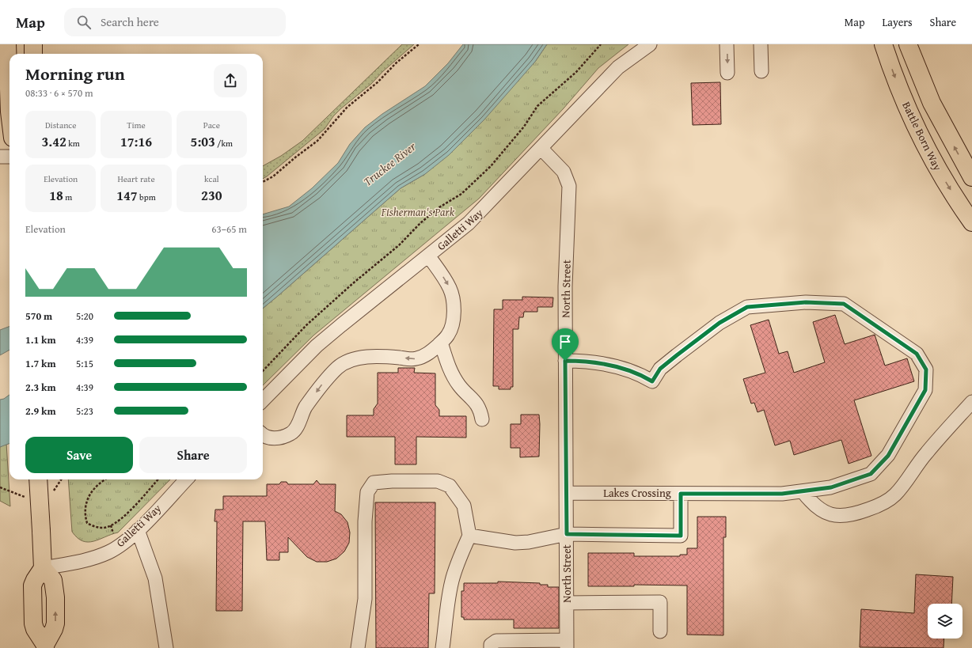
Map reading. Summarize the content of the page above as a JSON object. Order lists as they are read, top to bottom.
{
  "streets": {
    "main road": ["Battle Born Way"],
    "street": ["Galletti Way", "North Street", "Lakes Crossing"]
  },
  "crossings": [
    ["Galletti Way", "North Street"],
    ["North Street", "Lakes Crossing"]
  ],
  "water": ["Truckee River"],
  "parks": ["Fisherman's Park"],
  "page": {
    "header": "Map",
    "search": "Search here",
    "nav": ["Map", "Layers", "Share"],
    "heading": ["Morning run", "08:33 · 6 × 570 m"],
    "stats": [
      ["Distance", "3.42 km"],
      ["Time", "17:16"],
      ["Pace", "5:03 /km"],
      ["Elevation", "18 m"],
      ["Heart rate", "147 bpm"],
      ["kcal", "230"]
    ],
    "chart": ["Elevation", "63–65 m"],
    "list": [
      {
        "name": "570 m",
        "note": "5:20"
      },
      {
        "name": "1.1 km",
        "note": "4:39"
      },
      {
        "name": "1.7 km",
        "note": "5:15"
      },
      {
        "name": "2.3 km",
        "note": "4:39"
      },
      {
        "name": "2.9 km",
        "note": "5:23"
      }
    ],
    "buttons": ["Save", "Share"]
  }
}
